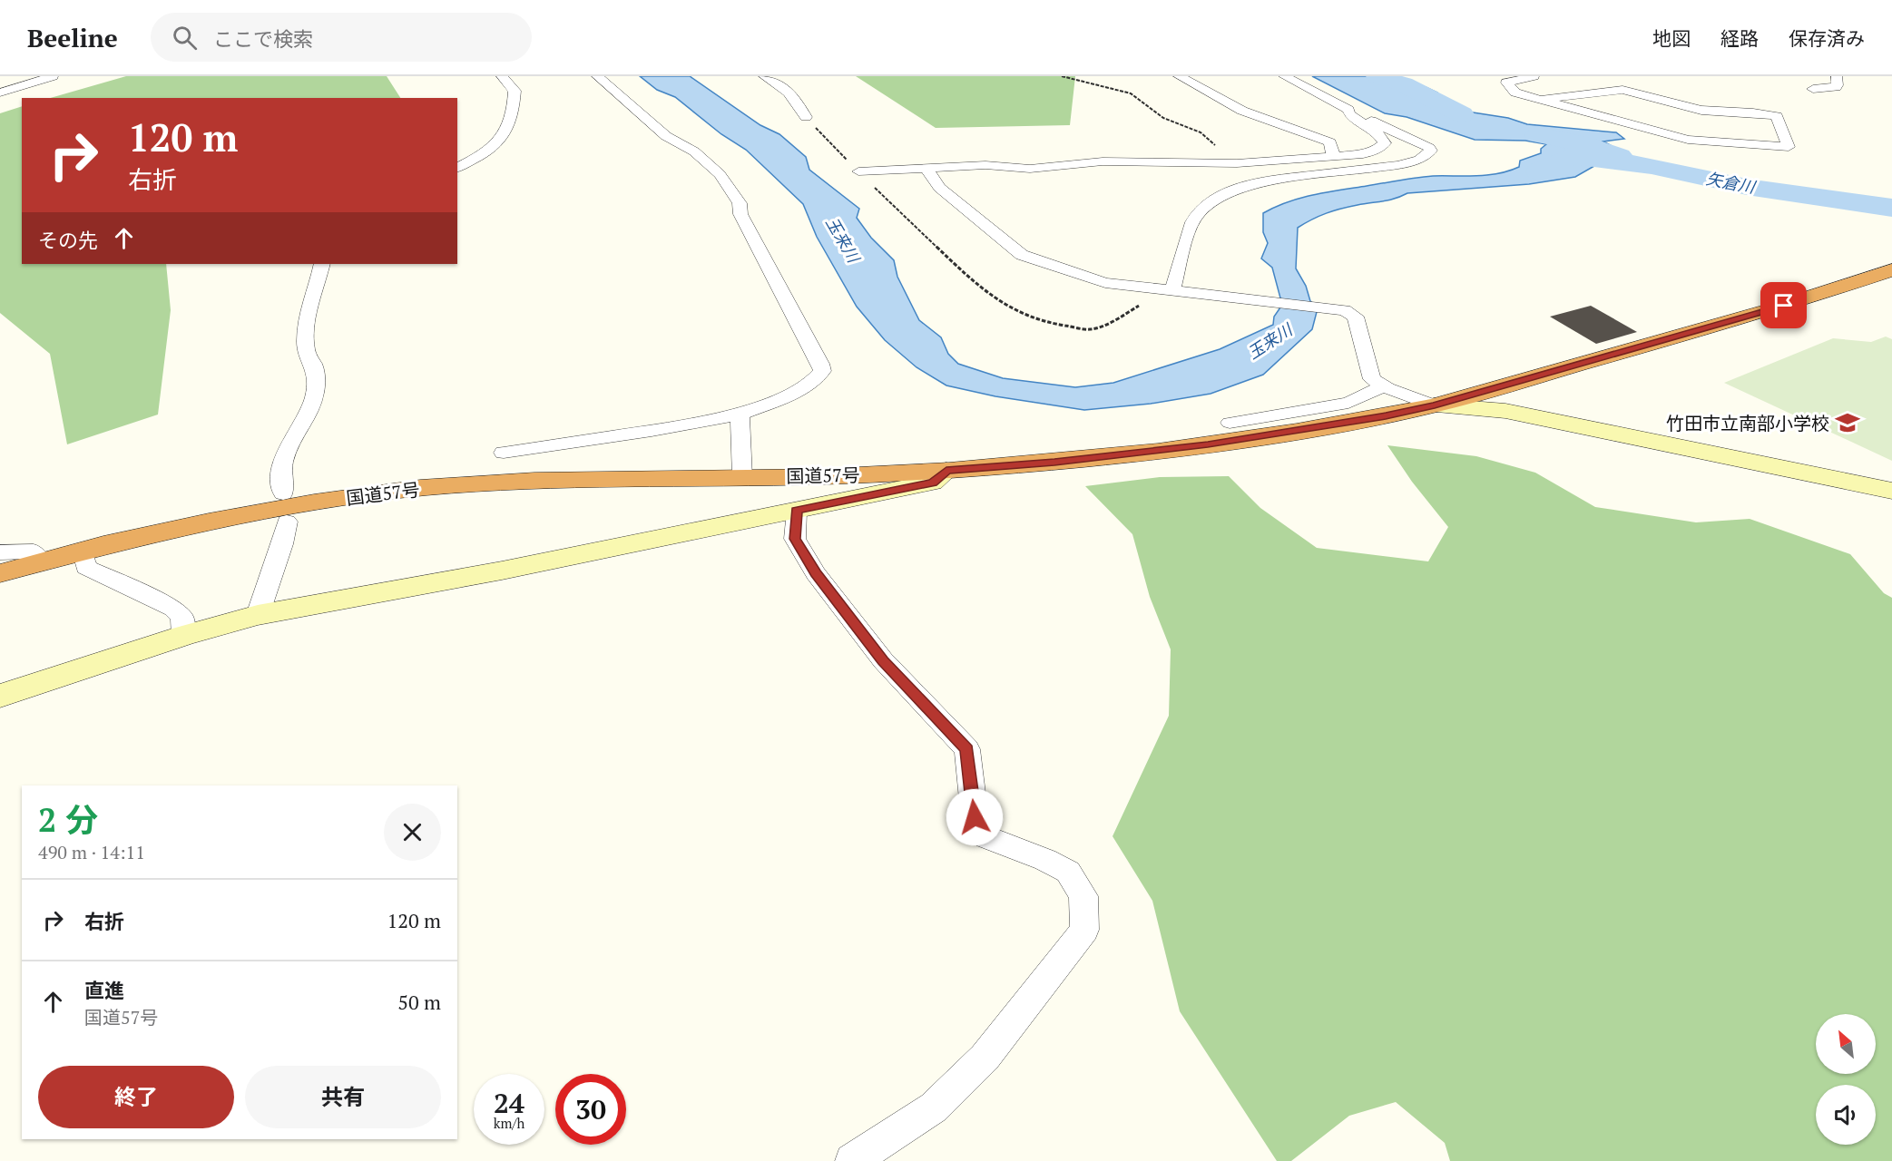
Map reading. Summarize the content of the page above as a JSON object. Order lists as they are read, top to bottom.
{
  "streets": {
    "highway": ["国道57号"]
  },
  "water": ["矢倉川", "玉来川"],
  "places": {
    "school or university": ["竹田市立南部小学校"]
  },
  "north": "top left",
  "page": {
    "header": "Beeline",
    "search": "ここで検索",
    "nav": ["地図", "経路", "保存済み"],
    "turn": ["120 m", "右折"],
    "then": "その先",
    "heading": ["2 分", "490 m · 14:11"],
    "list": [
      {
        "name": "右折",
        "value": "120 m"
      },
      {
        "name": "直進",
        "note": "国道57号",
        "value": "50 m"
      }
    ],
    "buttons": ["終了", "共有"],
    "speed": "24 km/h",
    "limit": "30"
  }
}
